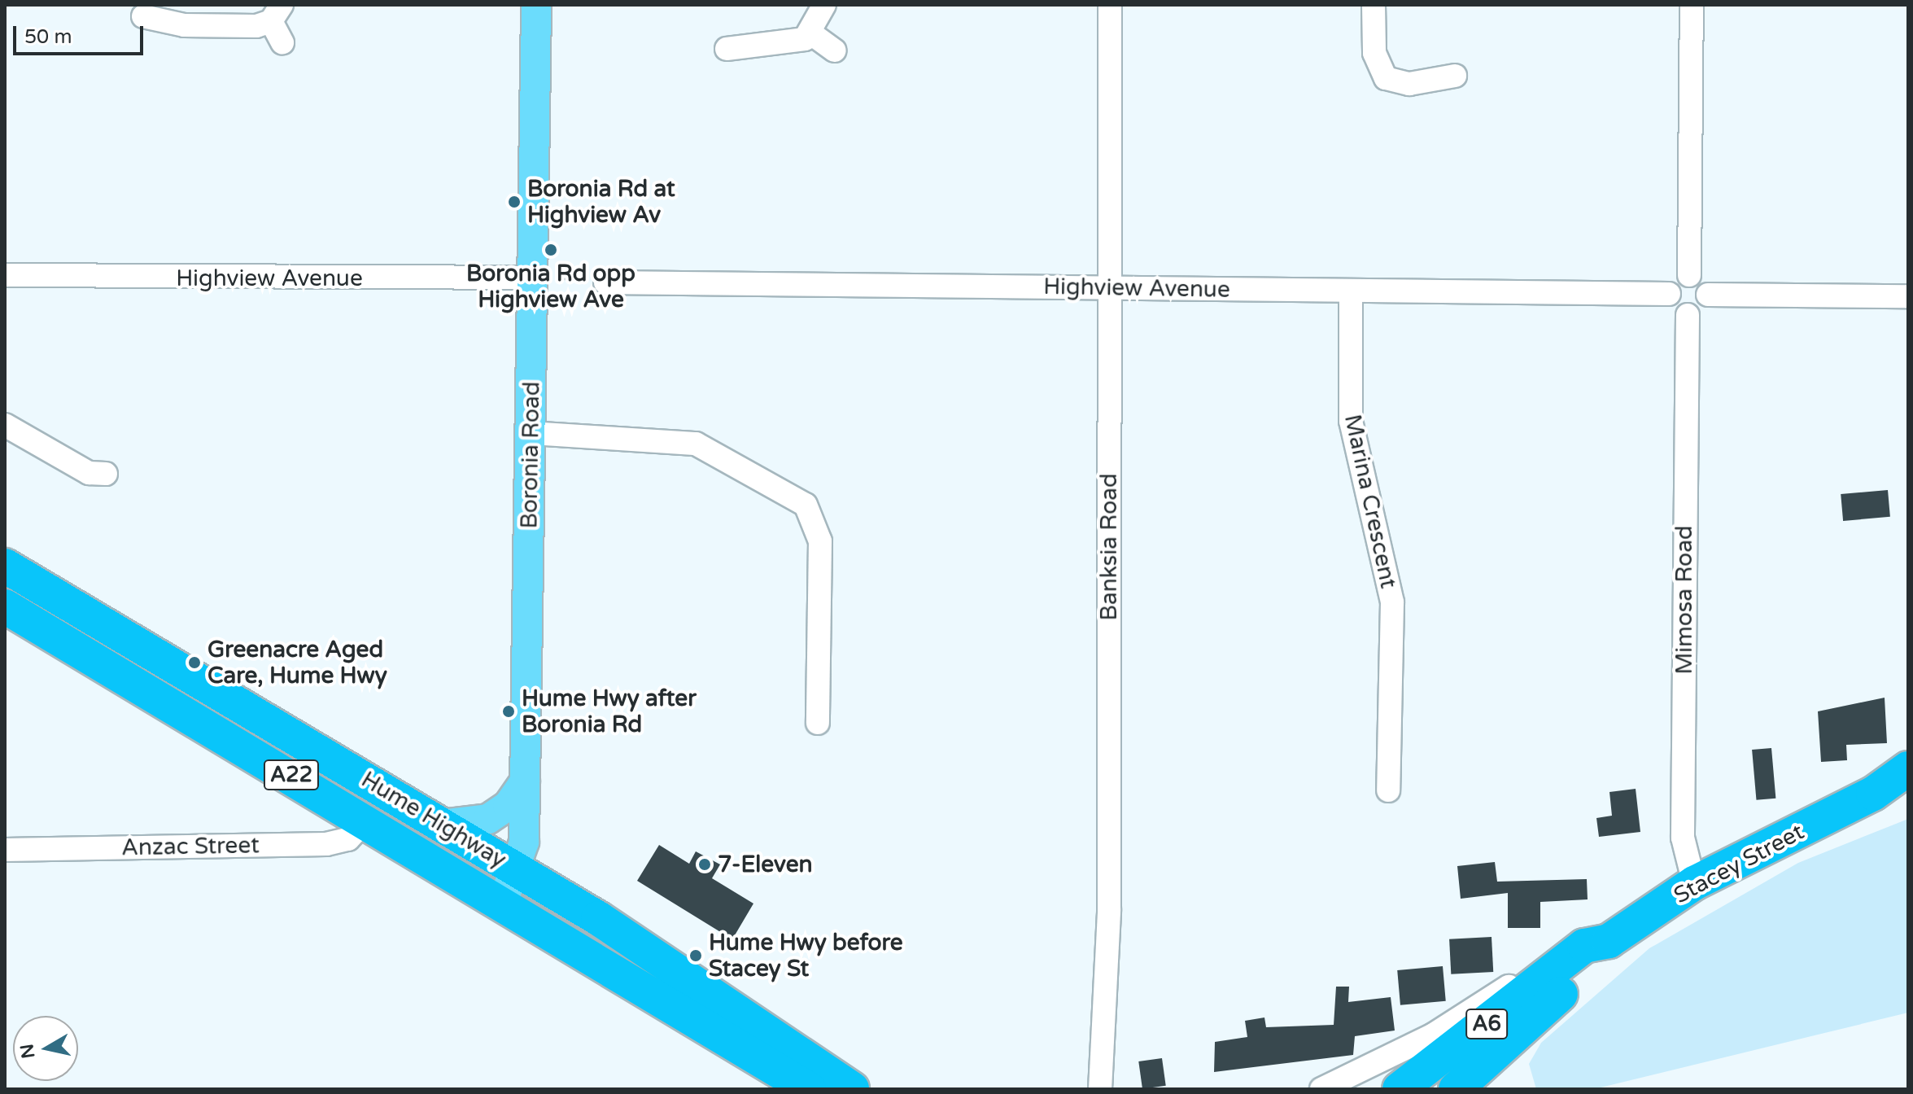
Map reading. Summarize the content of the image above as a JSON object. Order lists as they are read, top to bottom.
{
  "streets": {
    "highway": [
      "A22",
      "Hume Highway",
      "Stacey Street",
      "A6"
    ],
    "main road": ["Boronia Road"],
    "street": [
      "Highview Avenue",
      "Marina Crescent",
      "Banksia Road",
      "Mimosa Road",
      "Anzac Street"
    ]
  },
  "crossings": [
    ["Highview Avenue", "Boronia Road"],
    ["Highview Avenue", "Marina Crescent"],
    ["Highview Avenue", "Banksia Road"],
    ["Highview Avenue", "Mimosa Road"],
    ["Boronia Road", "Hume Highway"],
    ["Mimosa Road", "Stacey Street"],
    ["Hume Highway", "Anzac Street"]
  ],
  "places": [
    "Boronia Rd at Highview Av",
    "Boronia Rd opp Highview Ave",
    "Greenacre Aged Care, Hume Hwy",
    "Hume Hwy after Boronia Rd",
    "7-Eleven",
    "Hume Hwy before Stacey St"
  ],
  "scale_bar": "50 m",
  "north": "left"
}
